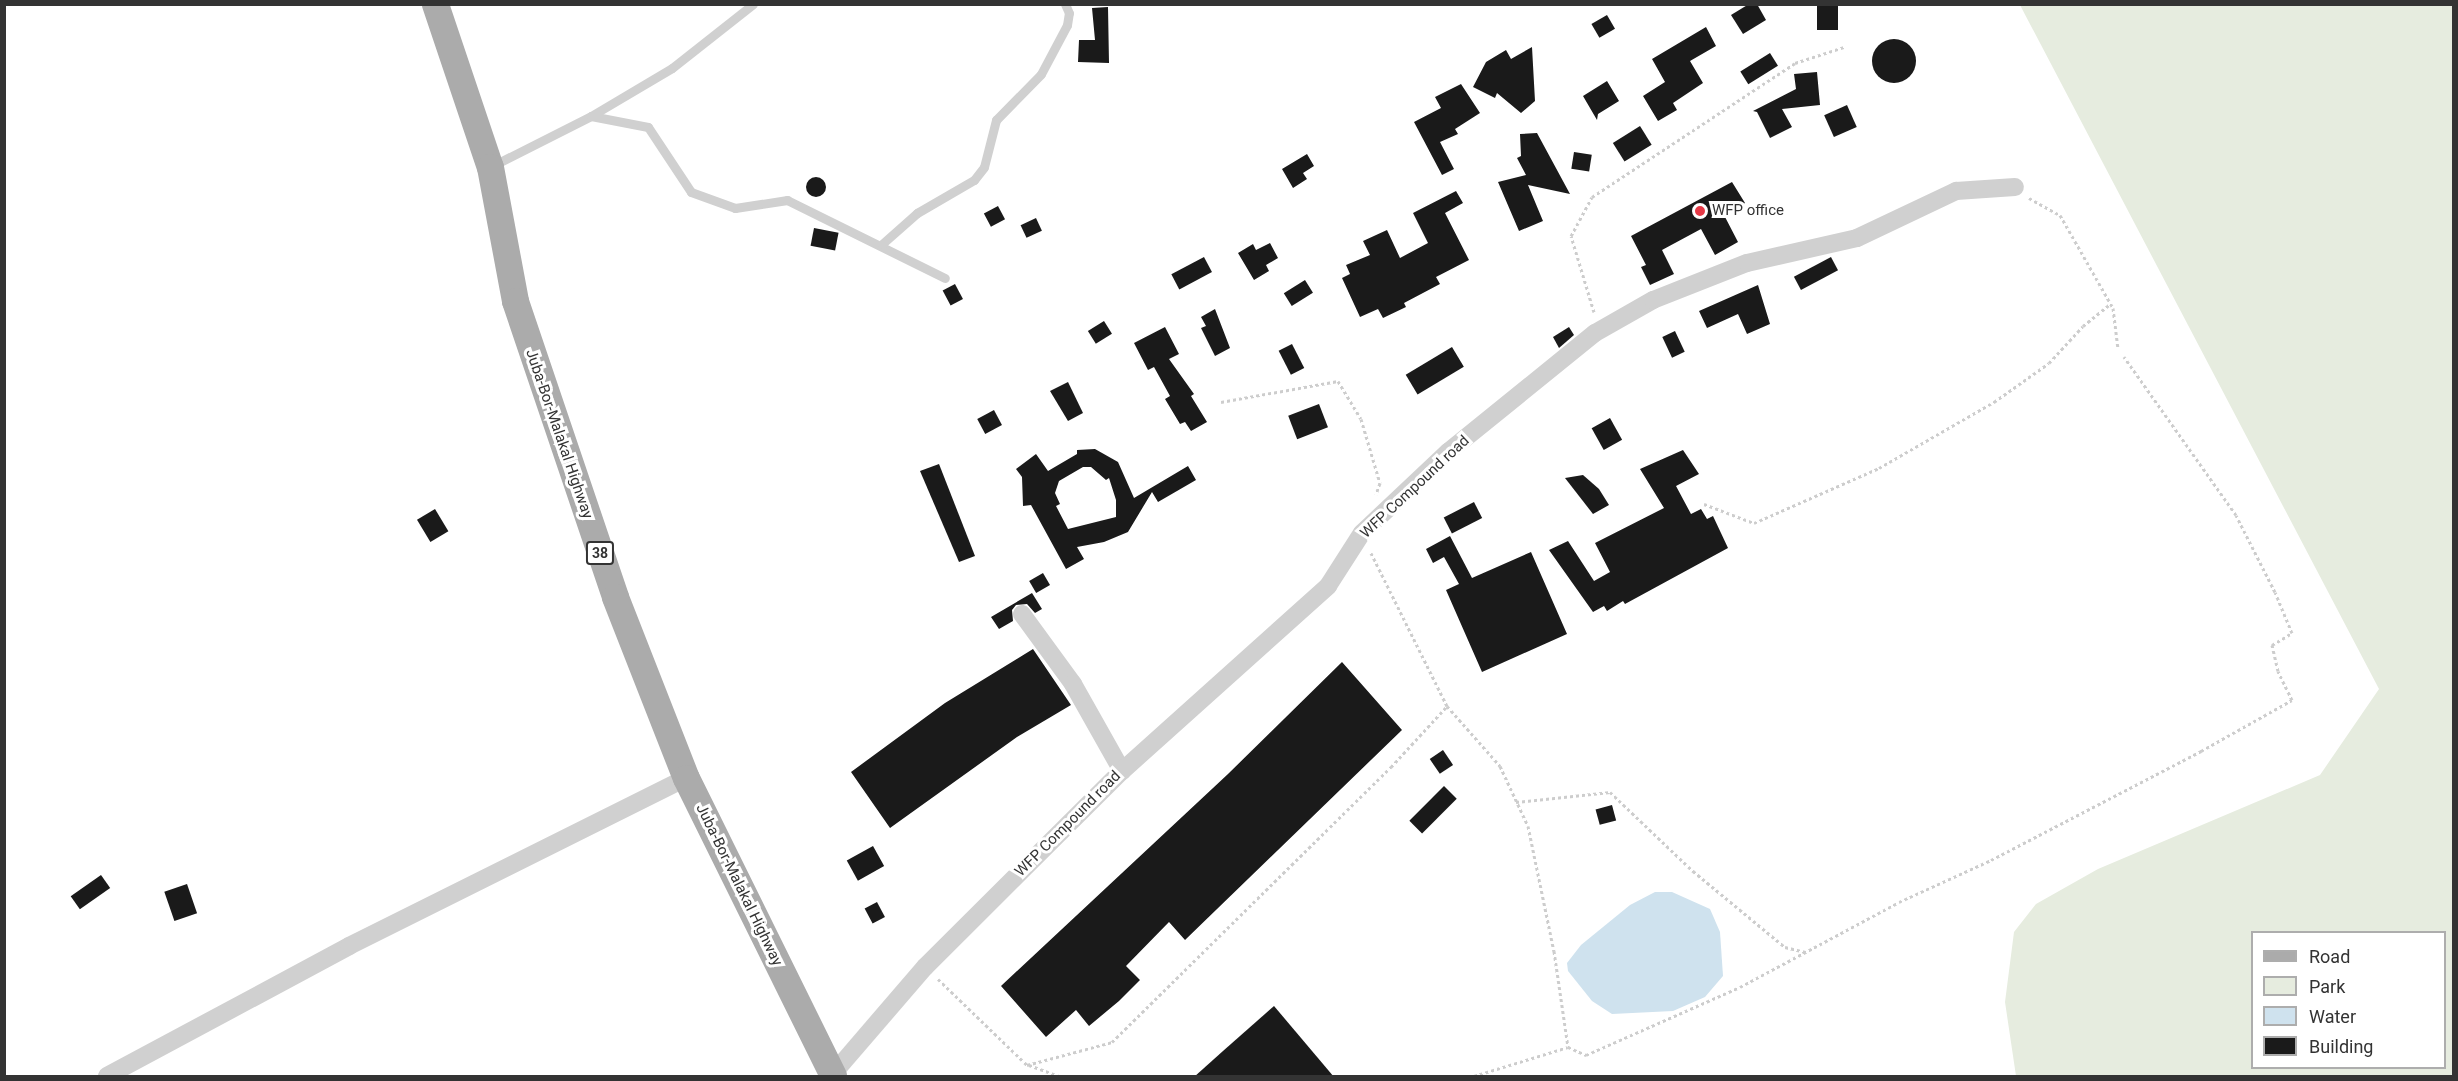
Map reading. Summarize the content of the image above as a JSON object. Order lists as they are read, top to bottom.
{
  "streets": {
    "main road": ["Juba-Bor-Malakal Highway", "38"],
    "street": ["WFP Compound road"]
  },
  "crossings": [
    ["Juba-Bor-Malakal Highway", "WFP Compound road"]
  ],
  "places": ["WFP office"],
  "legend": [
    "Road",
    "Park",
    "Water",
    "Building"
  ]
}
